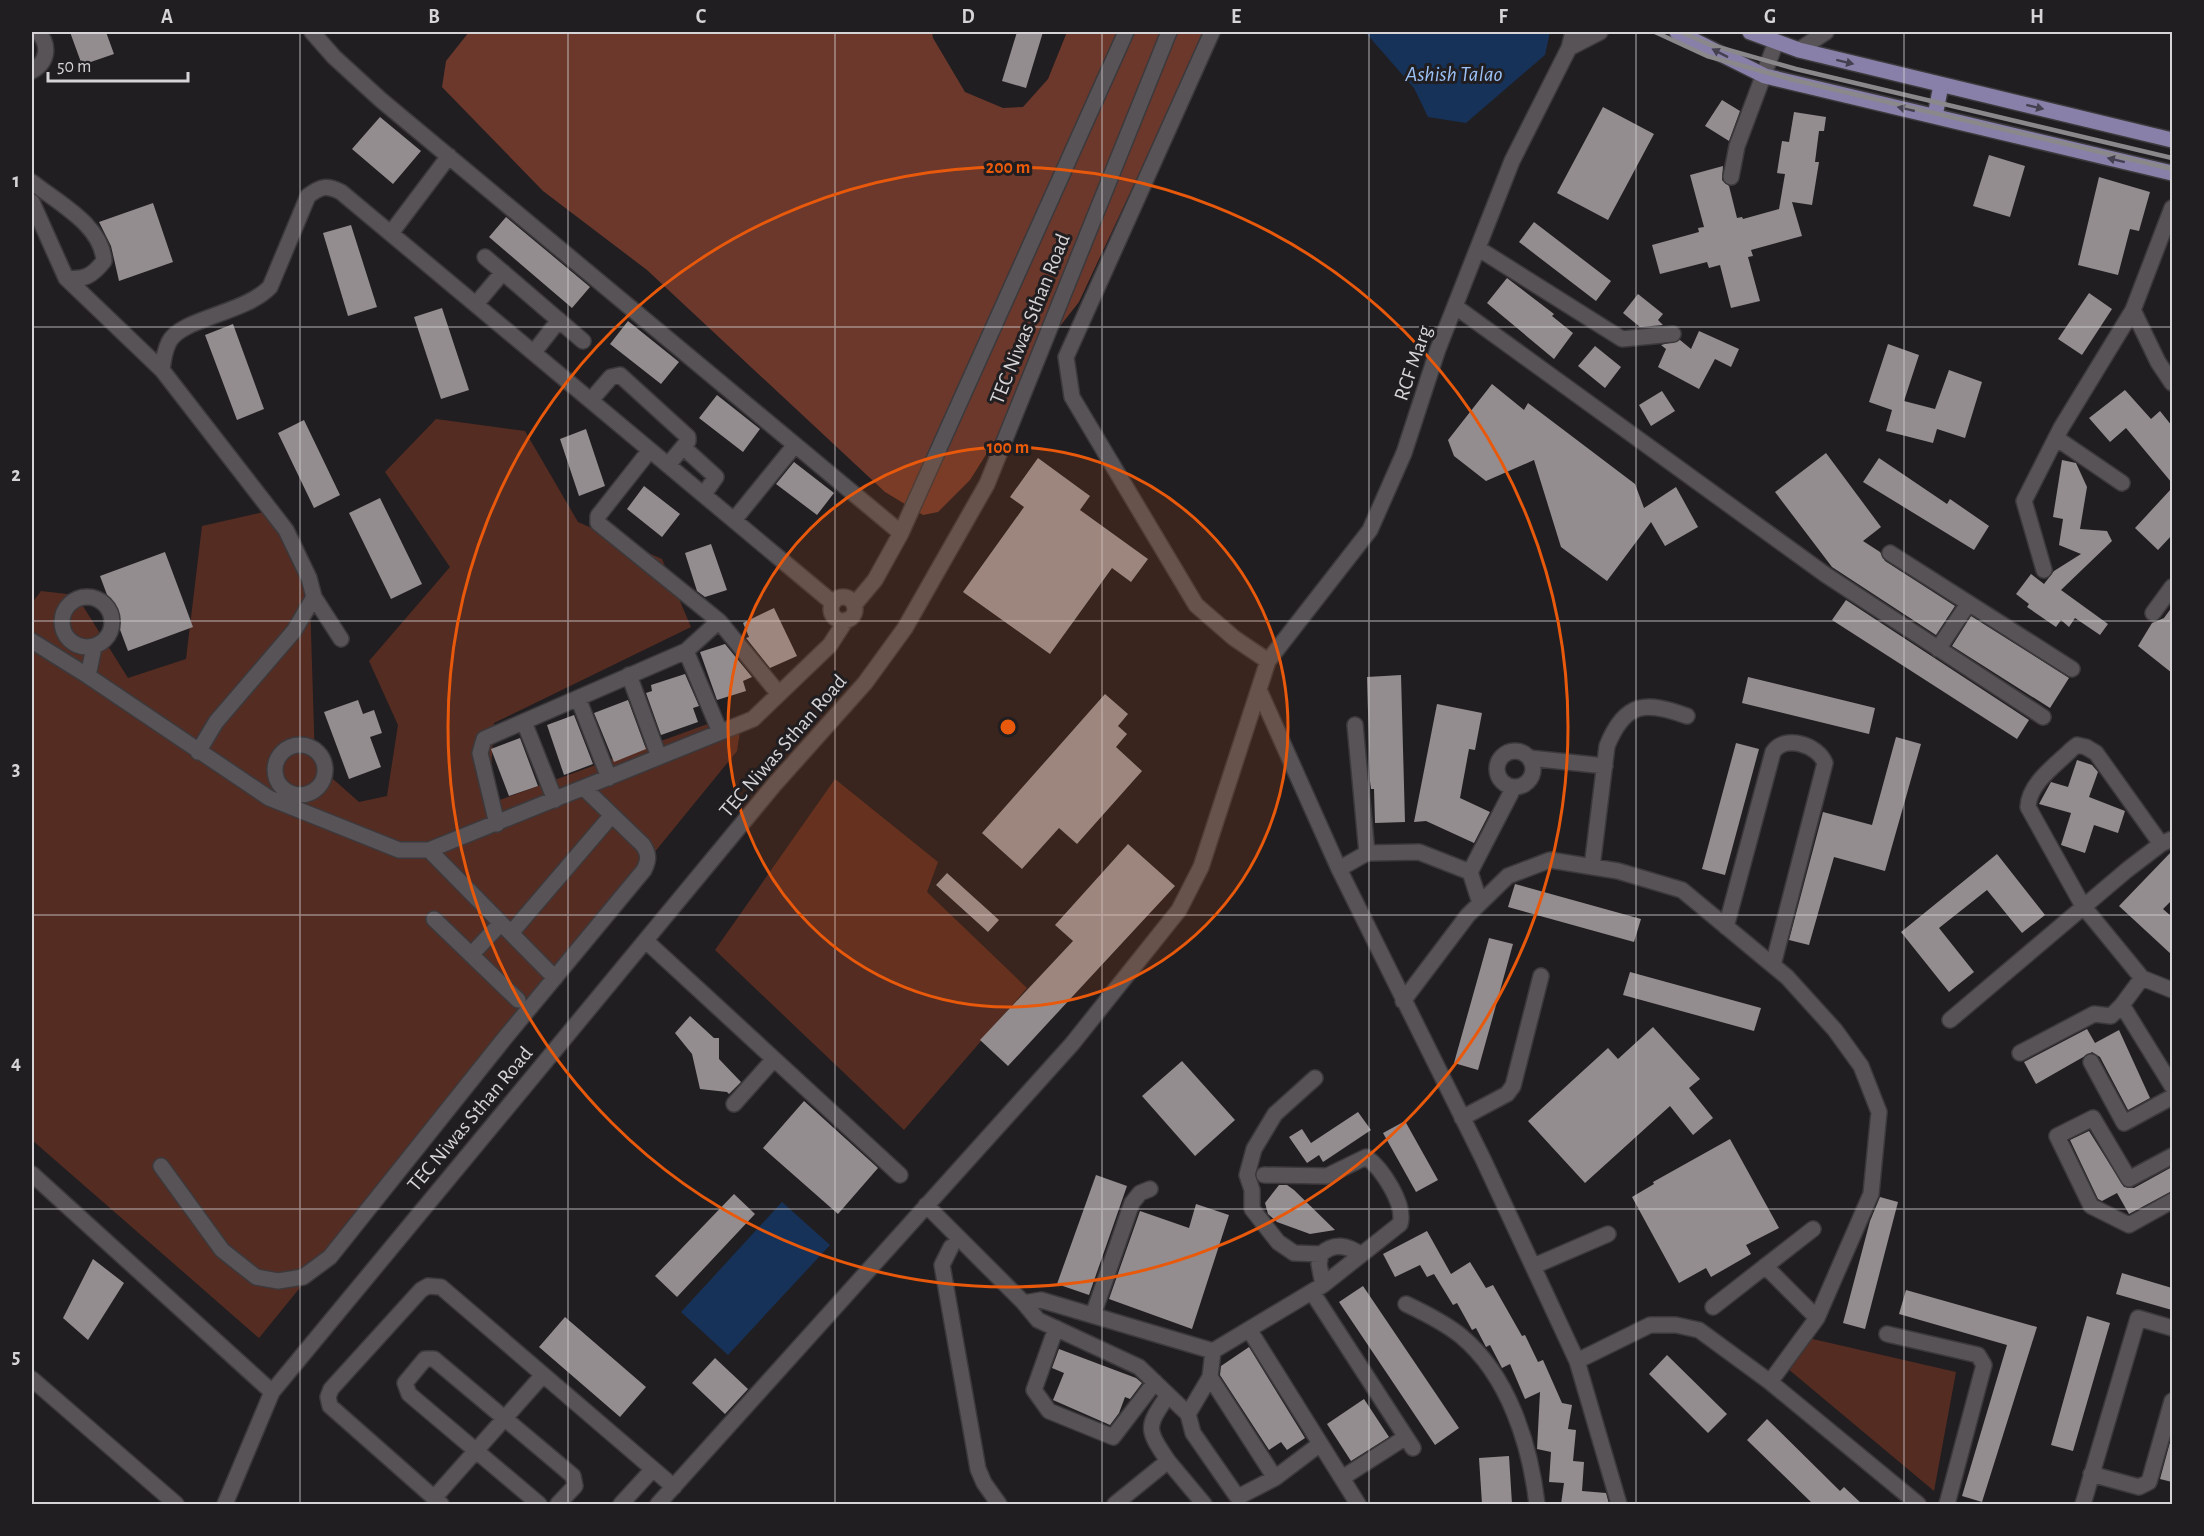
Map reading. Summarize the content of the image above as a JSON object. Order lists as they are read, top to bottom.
{
  "streets": {
    "street": ["TEC Niwas Sthan Road", "RCF Marg"]
  },
  "water": ["Ashish Talao"],
  "scale_bar": "50 m",
  "grid": {
    "columns": [
      "A",
      "B",
      "C",
      "D",
      "E",
      "F",
      "G",
      "H"
    ],
    "rows": [
      "1",
      "2",
      "3",
      "4",
      "5"
    ]
  },
  "rings": ["200 m", "100 m"]
}
